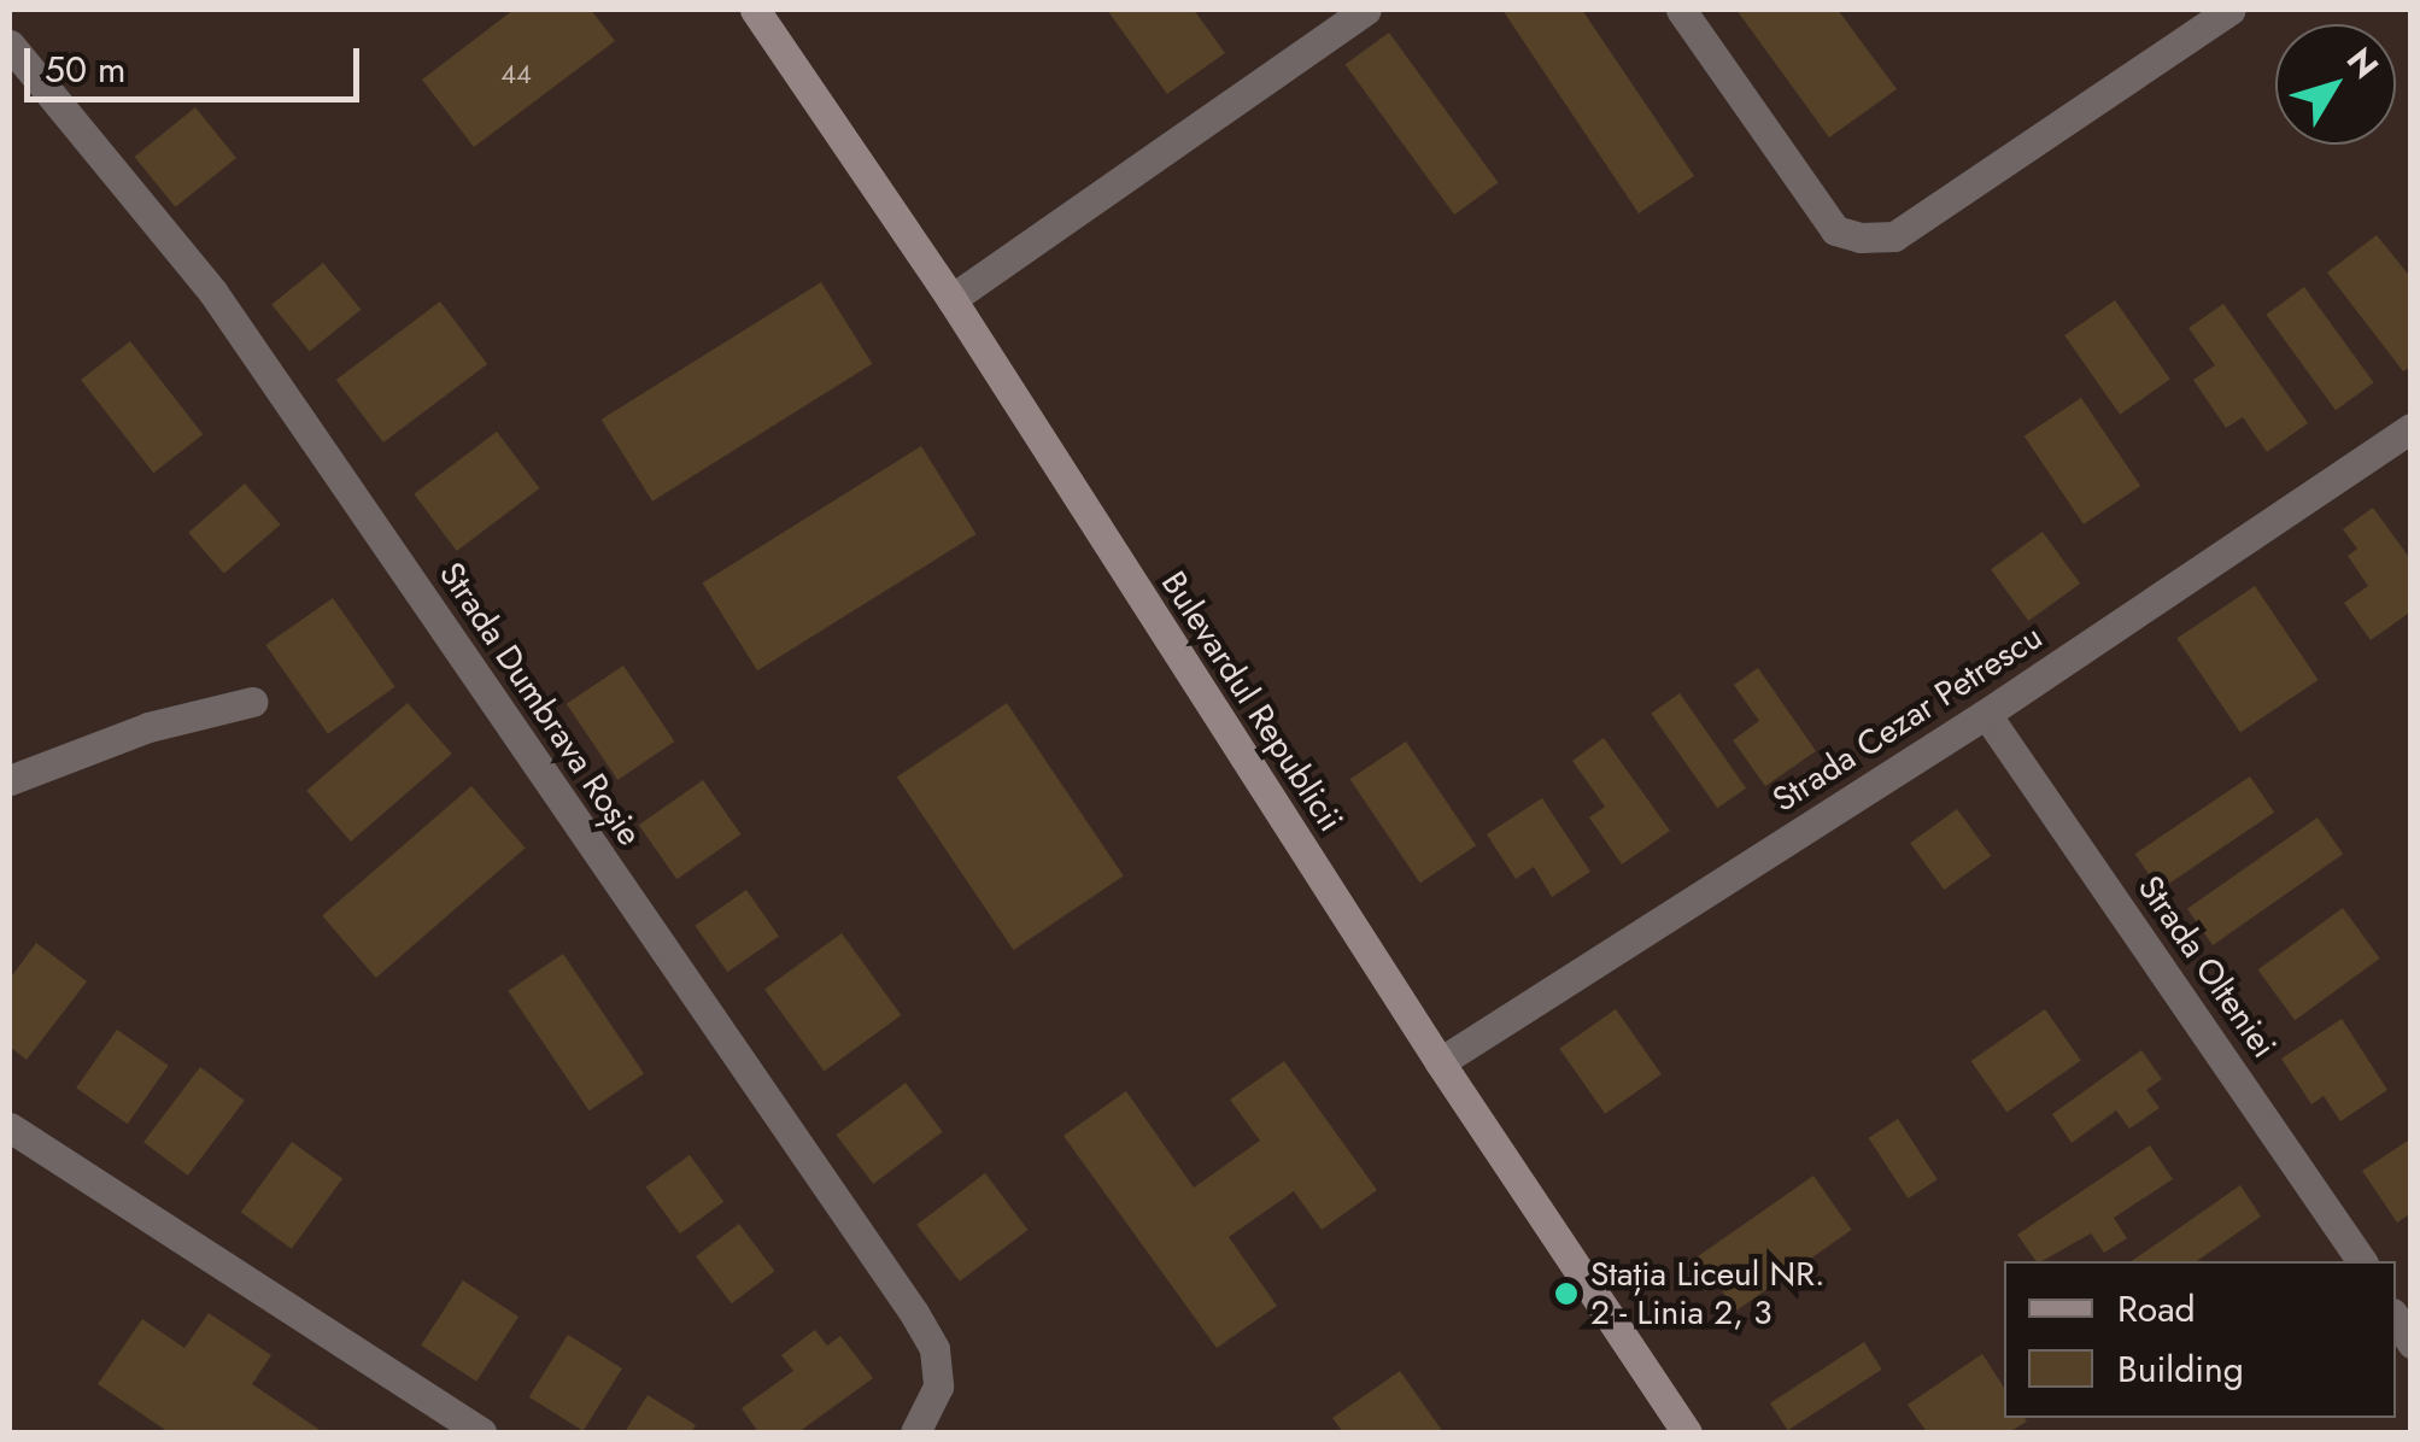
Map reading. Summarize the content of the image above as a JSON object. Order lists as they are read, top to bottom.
{
  "streets": {
    "main road": ["Bulevardul Republicii"],
    "street": ["Strada Dumbrava Roșie", "Strada Cezar Petrescu", "Strada Olteniei"]
  },
  "crossings": [
    ["Bulevardul Republicii", "Strada Cezar Petrescu"],
    ["Strada Cezar Petrescu", "Strada Olteniei"]
  ],
  "places": ["Stația Liceul NR. 2 - Linia 2, 3"],
  "house_numbers": ["44"],
  "legend": ["Road", "Building"],
  "scale_bar": "50 m",
  "north": "top right"
}
